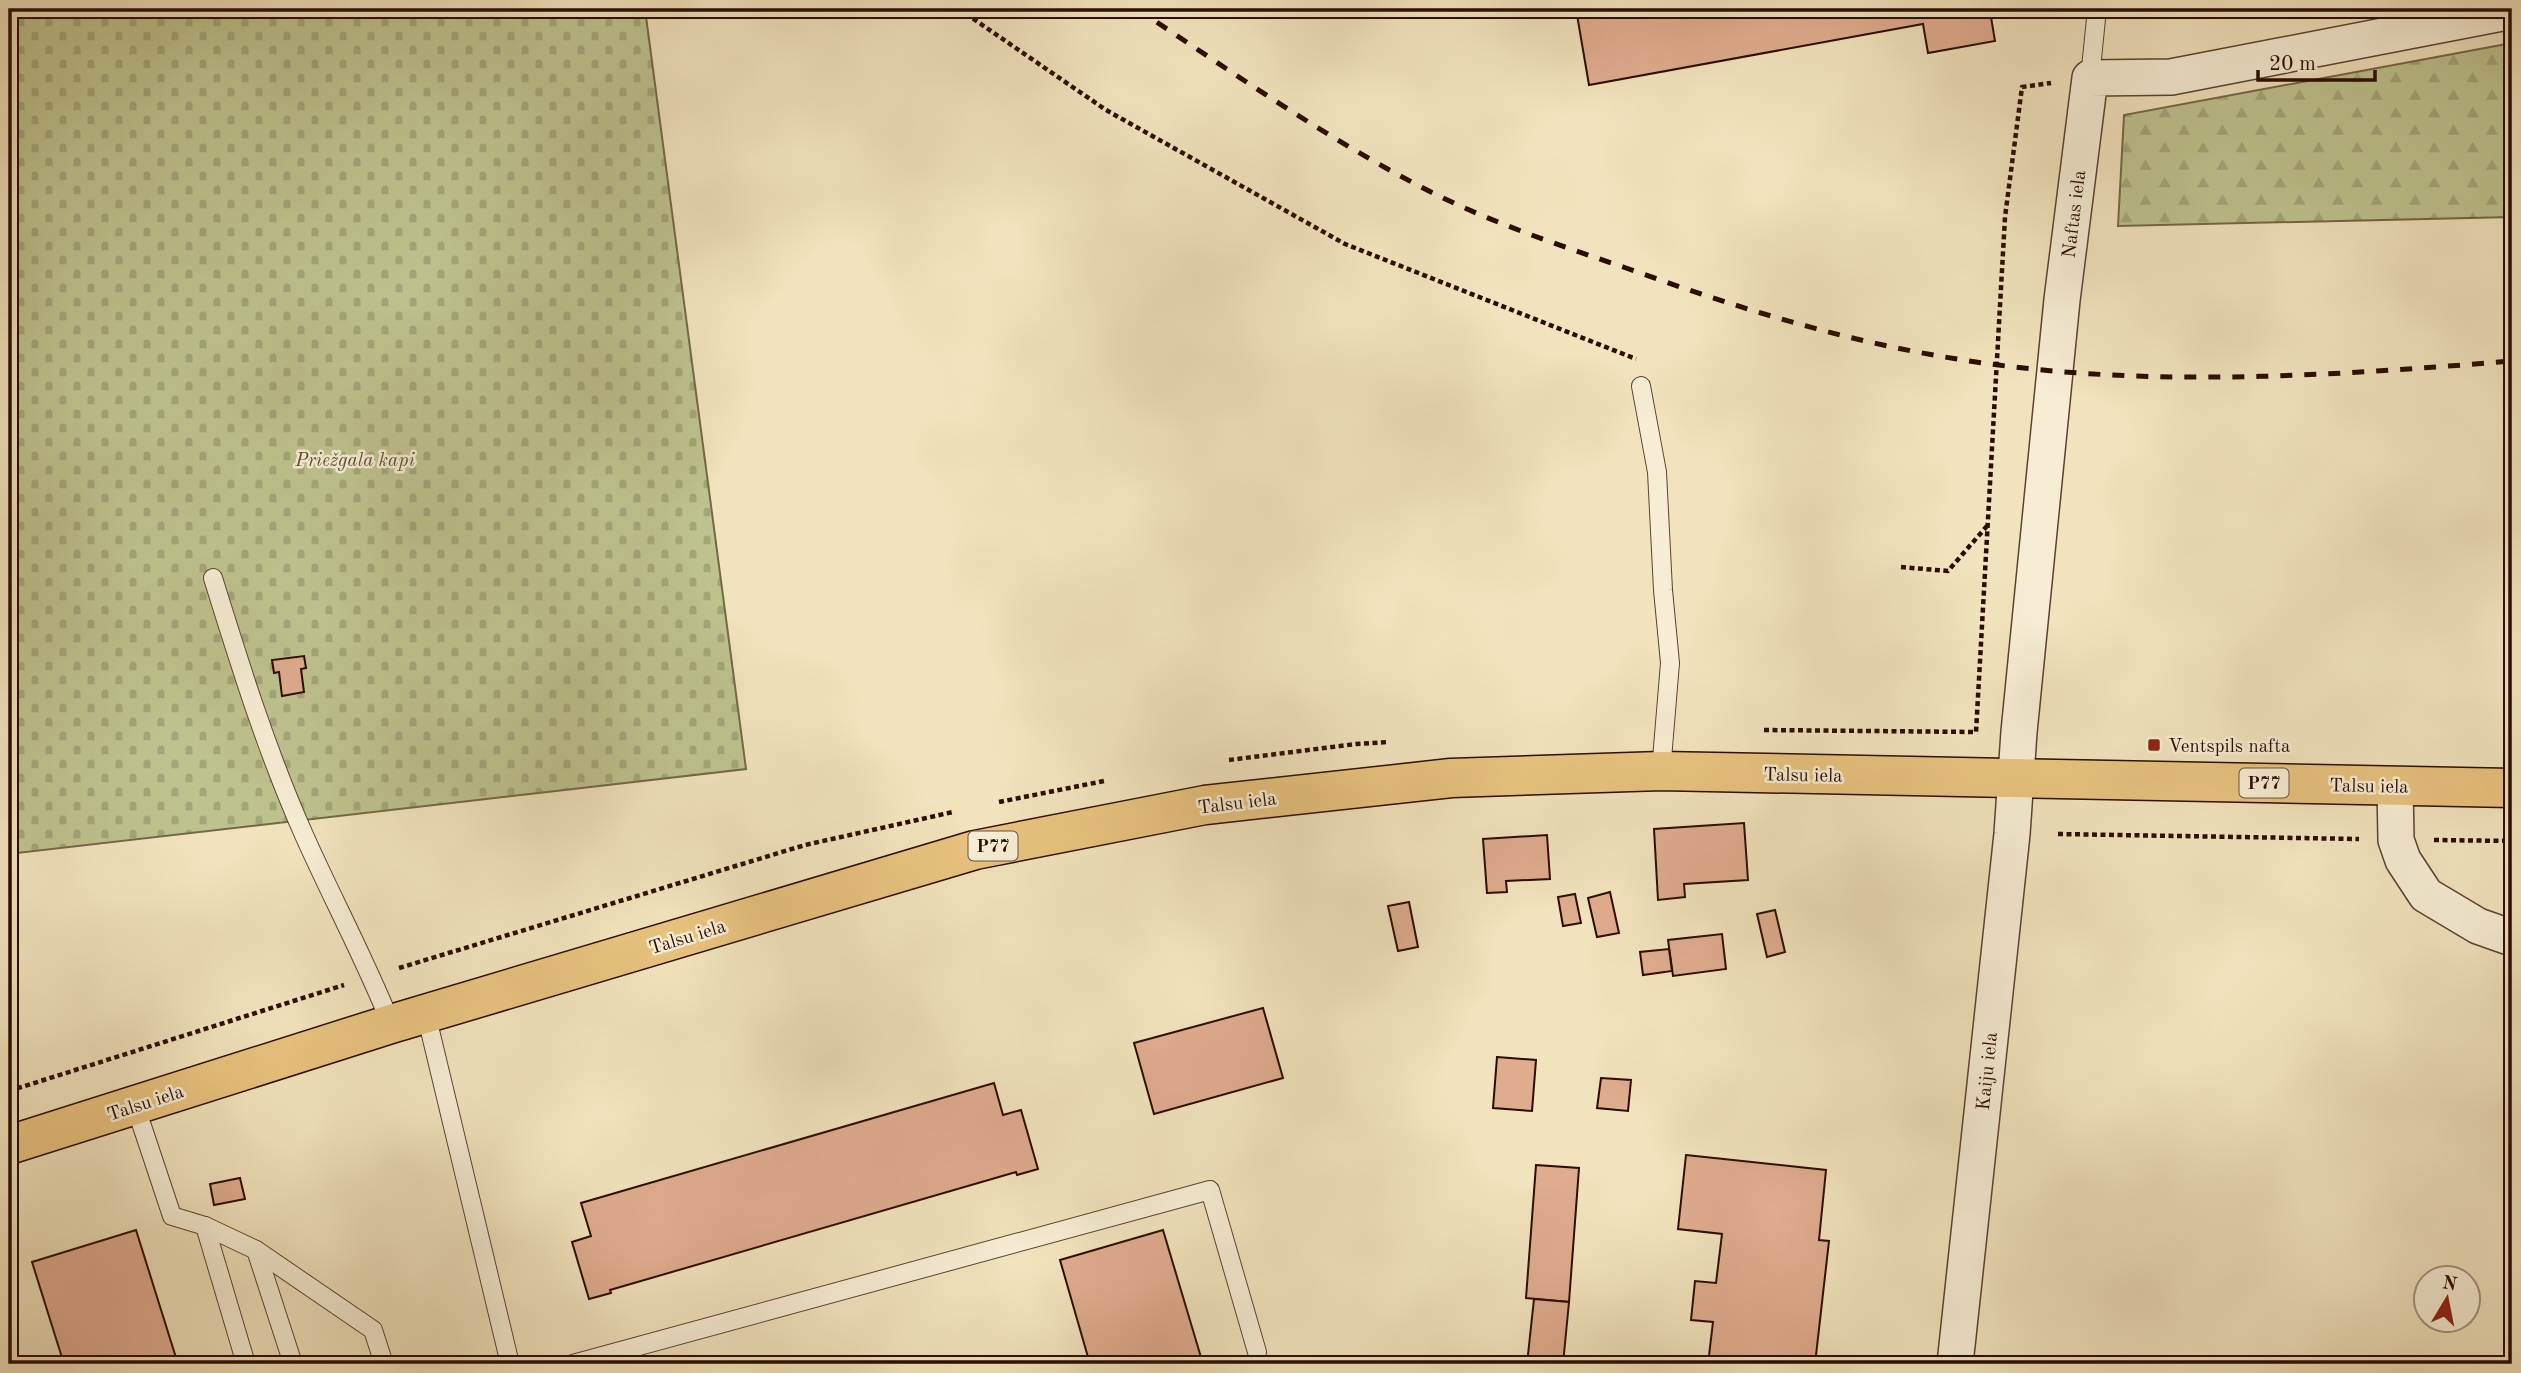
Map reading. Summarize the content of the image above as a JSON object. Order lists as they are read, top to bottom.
{
  "streets": {
    "main road": ["Talsu iela", "P77"],
    "street": ["Naftas iela", "Kaiju iela"]
  },
  "crossings": [
    ["Naftas iela", "Talsu iela"],
    ["Naftas iela", "Kaiju iela"],
    ["Talsu iela", "Kaiju iela"]
  ],
  "parks": ["Priežgala kapi"],
  "places": {
    "transit": ["Ventspils nafta"]
  },
  "scale_bar": "20 m",
  "north": "top"
}
